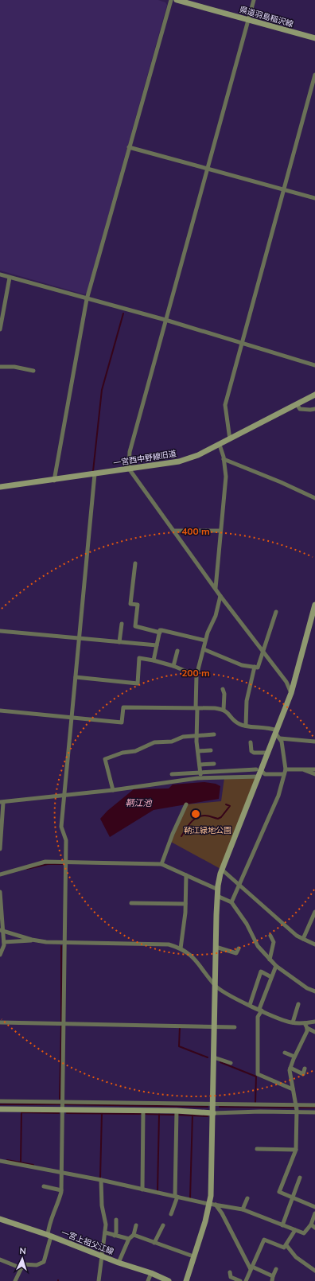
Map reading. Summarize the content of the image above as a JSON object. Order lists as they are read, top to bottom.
{
  "streets": {
    "street": ["県道羽島稲沢線", "一宮西中野線旧道", "一宮上祖父江線"]
  },
  "water": ["鞆江池"],
  "parks": ["鞆江緑地公園"],
  "north": "top",
  "rings": ["400 m", "200 m"]
}
